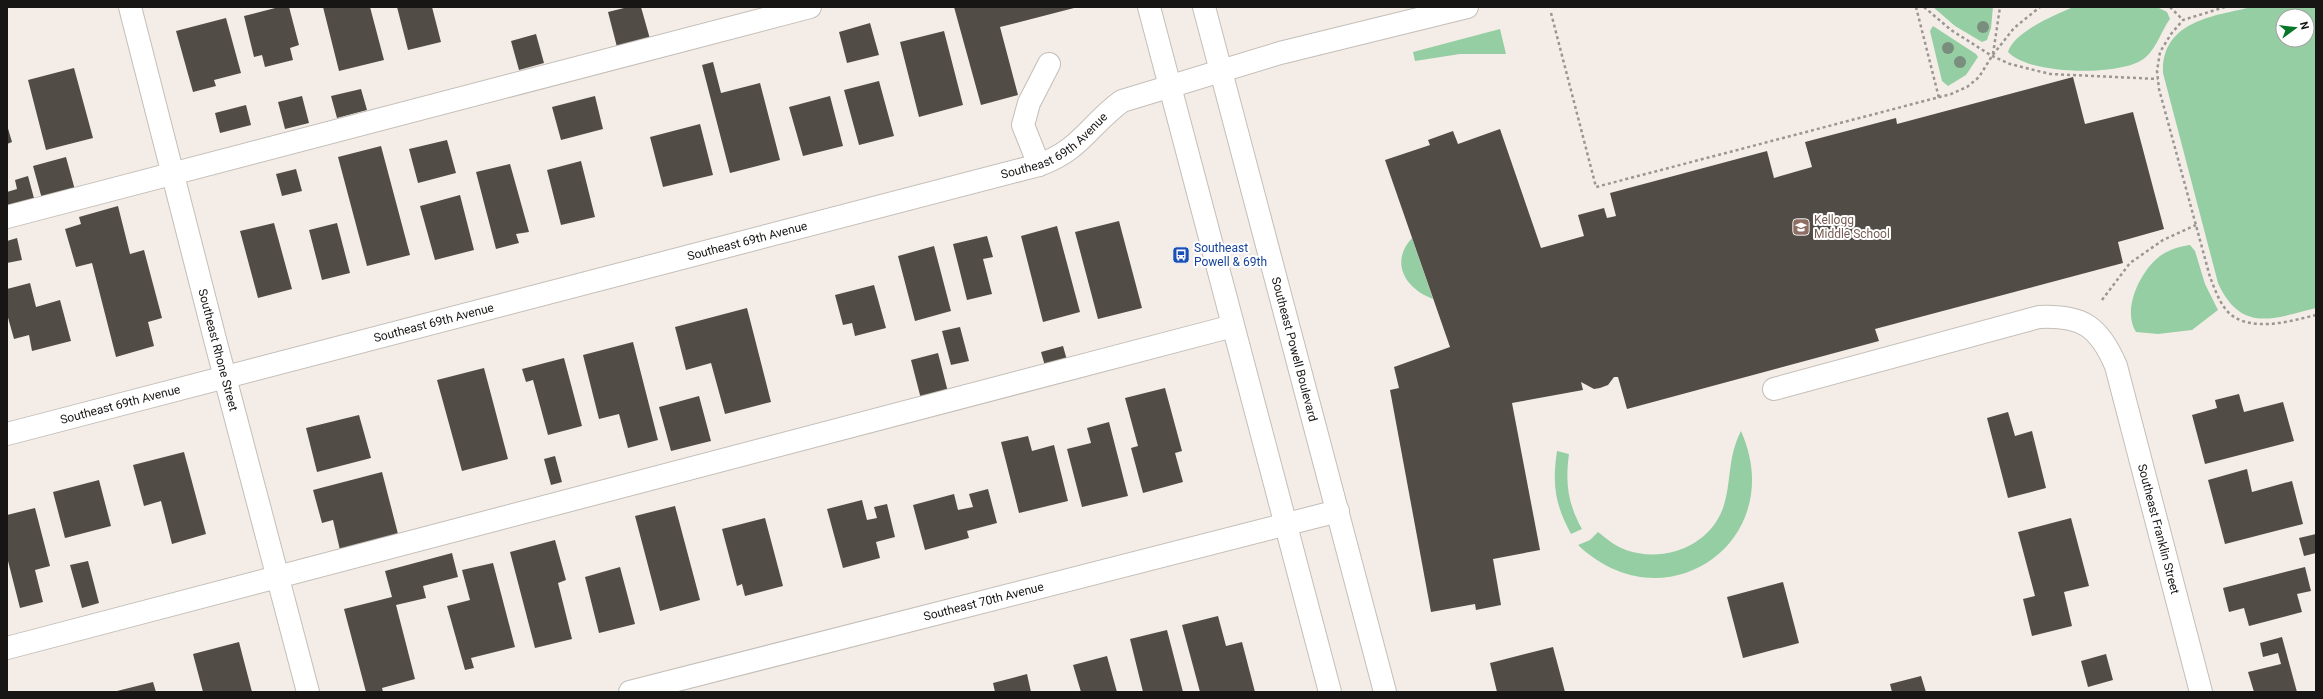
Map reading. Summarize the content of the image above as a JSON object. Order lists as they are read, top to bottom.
{
  "streets": {
    "street": [
      "Southeast 69th Avenue",
      "Southeast Powell Boulevard",
      "Southeast Rhone Street",
      "Southeast Franklin Street",
      "Southeast 70th Avenue"
    ]
  },
  "crossings": [
    ["Southeast 69th Avenue", "Southeast Powell Boulevard"],
    ["Southeast 69th Avenue", "Southeast Rhone Street"],
    ["Southeast Powell Boulevard", "Southeast 70th Avenue"]
  ],
  "places": {
    "school or university": ["Kellogg Middle School"],
    "bus stop": ["Southeast Powell & 69th"]
  },
  "north": "right"
}
